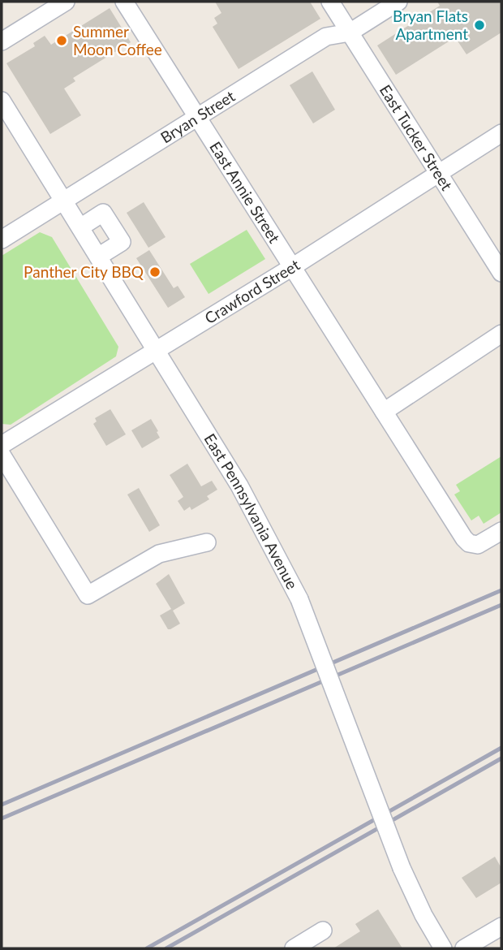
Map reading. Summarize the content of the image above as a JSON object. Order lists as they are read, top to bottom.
{
  "streets": {
    "street": [
      "Bryan Street",
      "East Tucker Street",
      "East Annie Street",
      "Crawford Street",
      "East Pennsylvania Avenue"
    ]
  },
  "crossings": [
    ["Bryan Street", "East Tucker Street"],
    ["Bryan Street", "East Annie Street"],
    ["Bryan Street", "East Pennsylvania Avenue"],
    ["East Tucker Street", "Crawford Street"],
    ["East Annie Street", "Crawford Street"],
    ["Crawford Street", "East Pennsylvania Avenue"]
  ],
  "places": ["Bryan Flats Apartment", "Summer Moon Coffee", "Panther City BBQ"]
}
